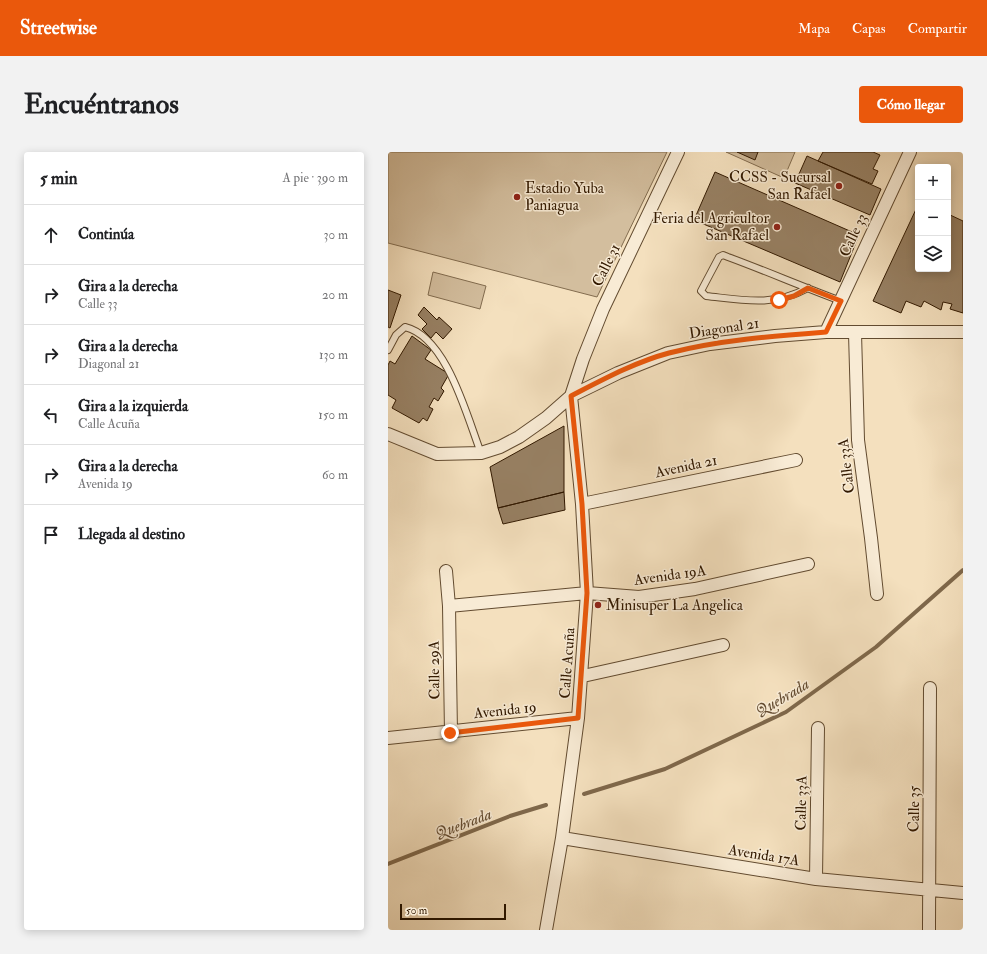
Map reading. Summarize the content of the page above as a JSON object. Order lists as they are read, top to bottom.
{
  "streets": {
    "street": [
      "Calle 33",
      "Calle 31",
      "Diagonal 21",
      "Avenida 21",
      "Calle 33A",
      "Avenida 19A",
      "Calle Acuña",
      "Calle 29A",
      "Avenida 19",
      "Calle 35",
      "Avenida 17A"
    ]
  },
  "crossings": [
    ["Calle 33", "Diagonal 21"],
    ["Calle 31", "Diagonal 21"],
    ["Calle 31", "Calle Acuña"],
    ["Diagonal 21", "Calle 33A"],
    ["Diagonal 21", "Calle Acuña"],
    ["Avenida 21", "Calle Acuña"],
    ["Calle 33A", "Avenida 17A"],
    ["Avenida 19A", "Calle Acuña"],
    ["Avenida 19A", "Calle 29A"],
    ["Calle Acuña", "Avenida 19"],
    ["Calle Acuña", "Avenida 17A"],
    ["Calle 29A", "Avenida 19"],
    ["Calle 35", "Avenida 17A"]
  ],
  "water": ["Quebrada"],
  "places": [
    "CCSS - Sucursal San Rafael",
    "Estadio Yuba Paniagua",
    "Feria del Agricultor San Rafael",
    "Minisuper La Angelica"
  ],
  "scale_bar": "50 m",
  "page": {
    "header": "Streetwise",
    "nav": ["Mapa", "Capas", "Compartir"],
    "buttons": "Cómo llegar",
    "title": "Encuéntranos",
    "heading": ["5 min", "A pie · 390 m"],
    "map_buttons": ["+", "−"],
    "list": [
      ["Continúa", "30 m"],
      ["Gira a la derecha", "Calle 33", "20 m"],
      ["Gira a la derecha", "Diagonal 21", "130 m"],
      ["Gira a la izquierda", "Calle Acuña", "150 m"],
      ["Gira a la derecha", "Avenida 19", "60 m"],
      "Llegada al destino"
    ],
    "scale": "50 m"
  }
}
